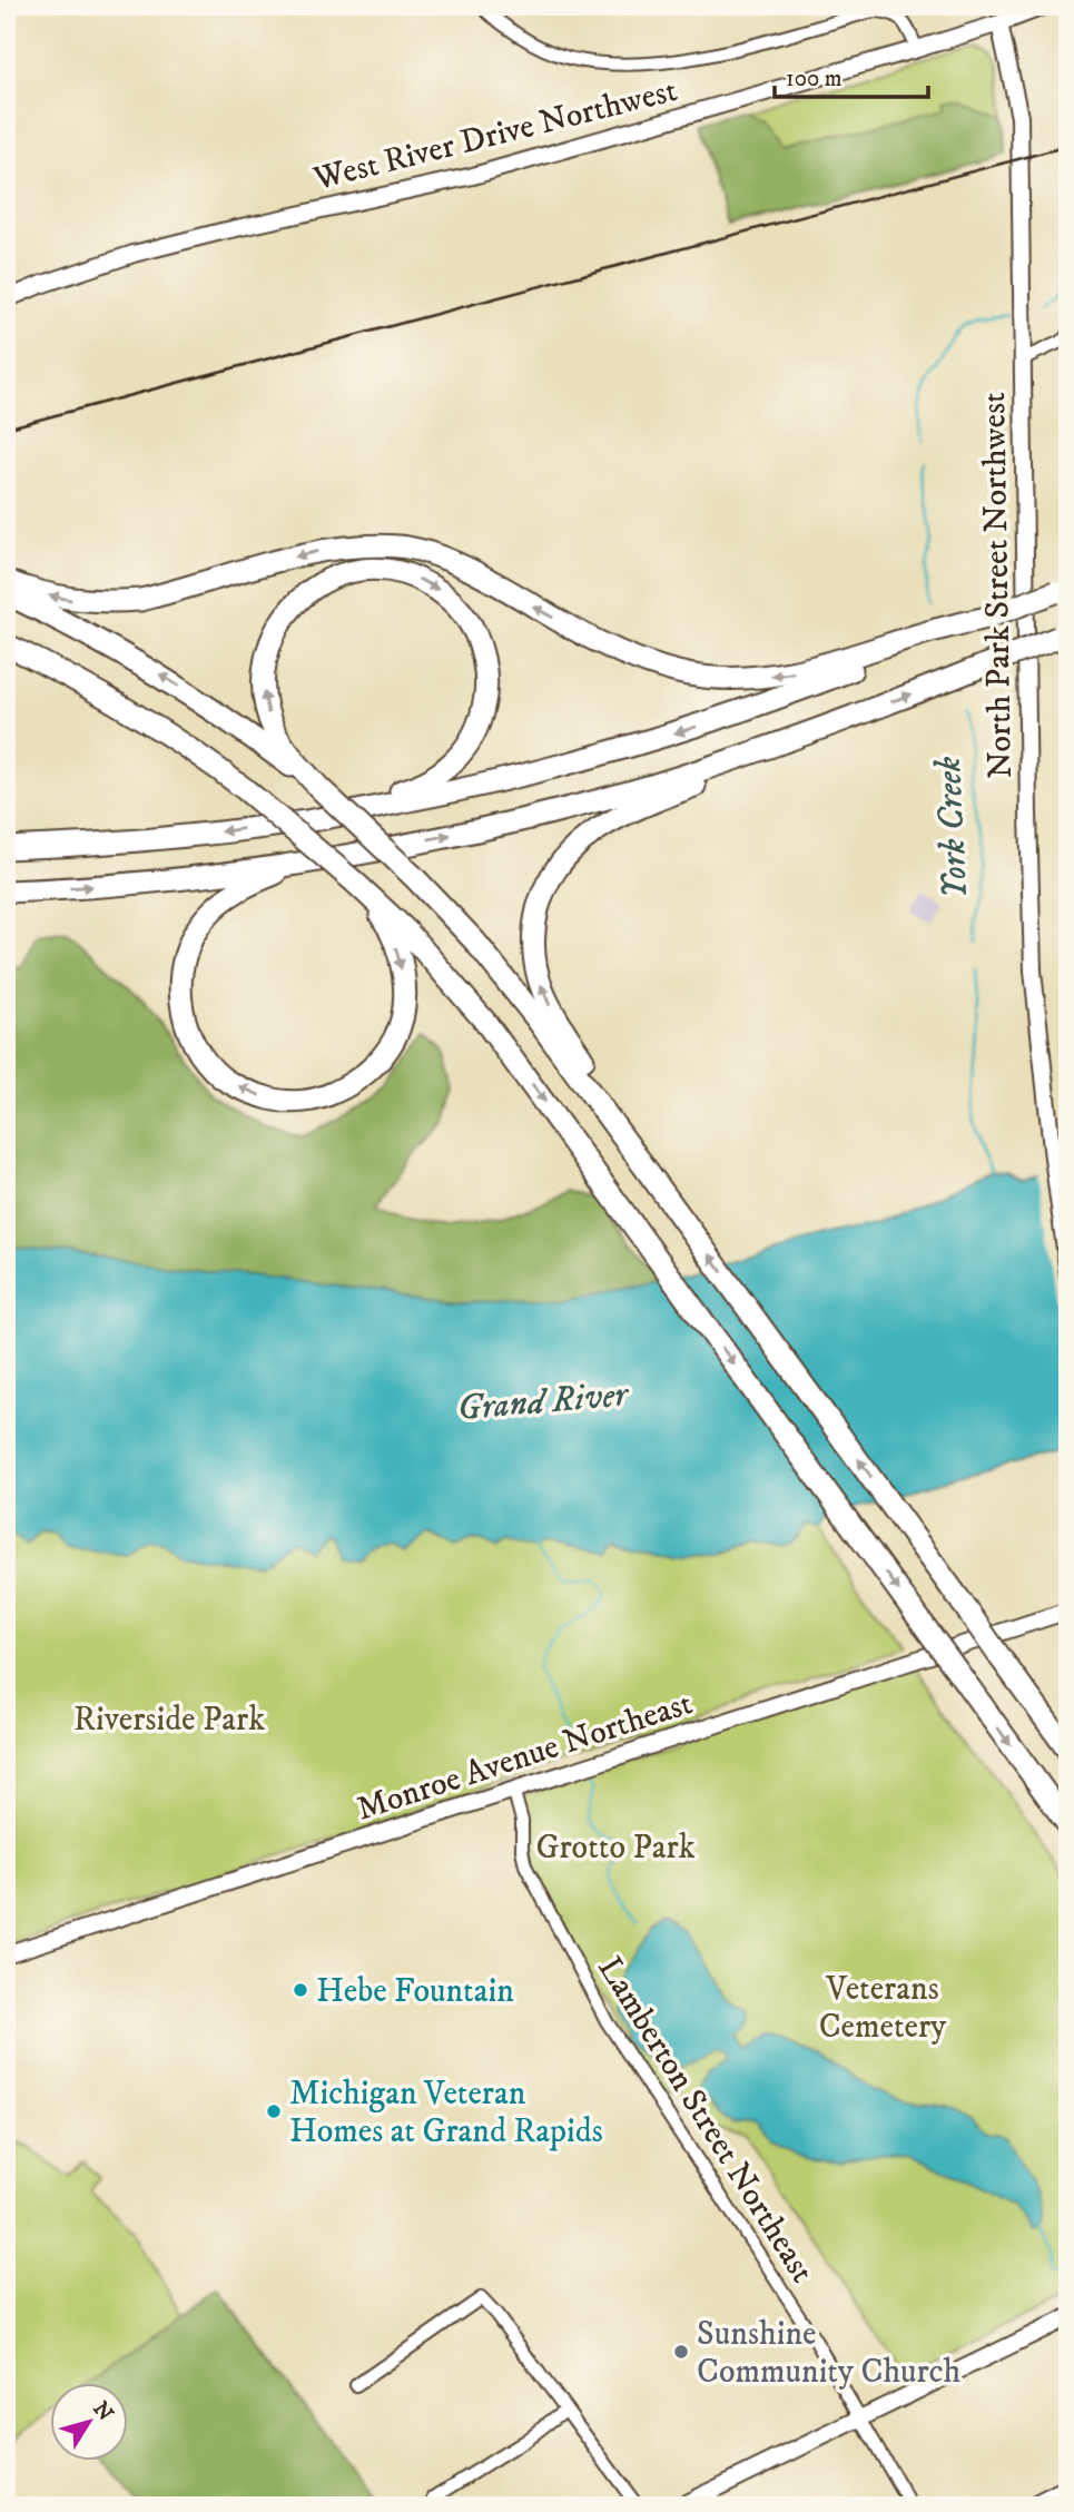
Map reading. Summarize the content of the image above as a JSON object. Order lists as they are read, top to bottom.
{
  "streets": {
    "main road": ["West River Drive Northwest", "North Park Street Northwest", "Monroe Avenue Northeast"],
    "street": ["Lamberton Street Northeast"]
  },
  "crossings": [
    ["West River Drive Northwest", "North Park Street Northwest"],
    ["Monroe Avenue Northeast", "Lamberton Street Northeast"]
  ],
  "water": ["York Creek", "Grand River"],
  "parks": ["Riverside Park", "Grotto Park", "Veterans Cemetery"],
  "places": ["Hebe Fountain", "Michigan Veteran Homes at Grand Rapids", "Sunshine Community Church"],
  "scale_bar": "100 m",
  "north": "top right"
}
